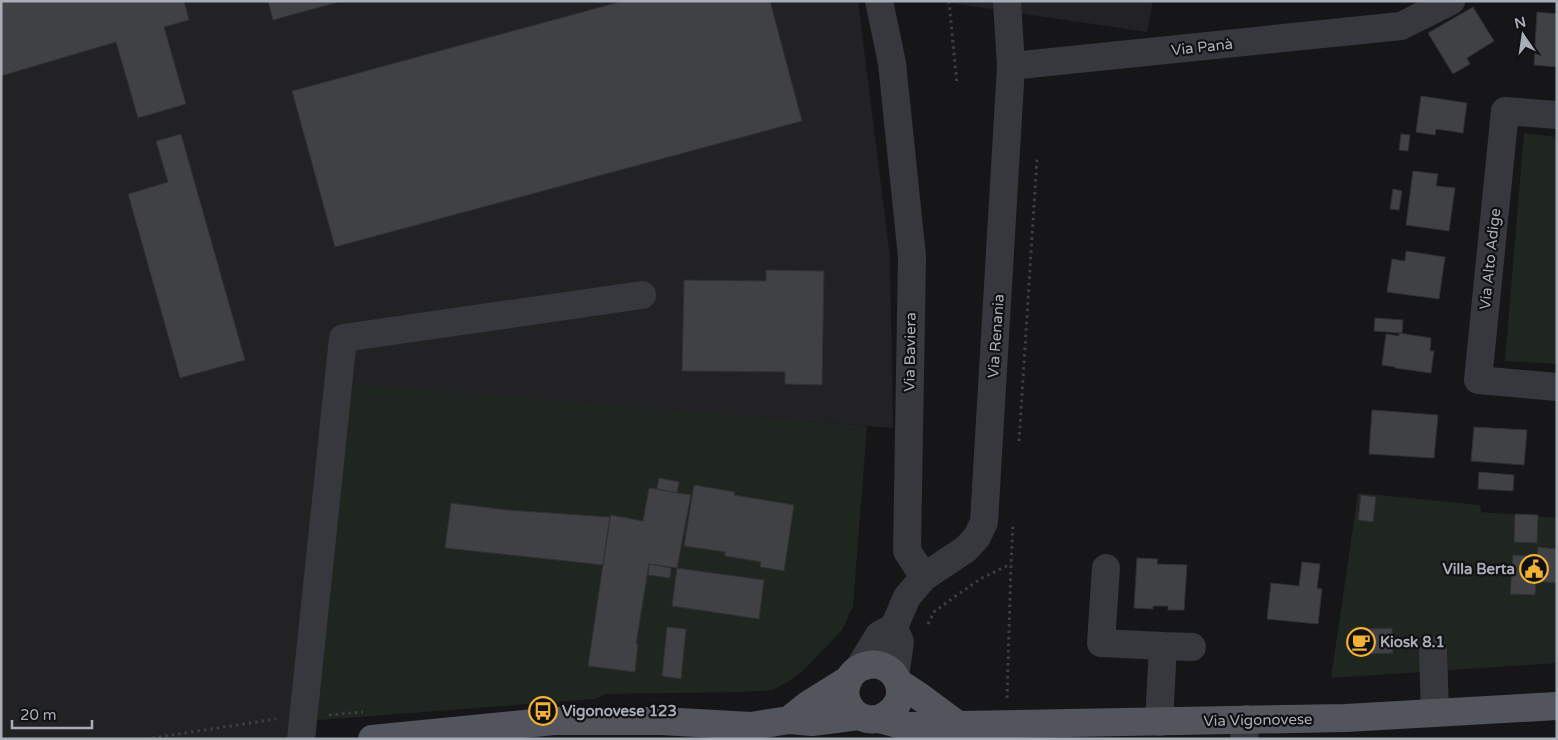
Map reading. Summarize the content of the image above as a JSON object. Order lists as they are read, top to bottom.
{
  "streets": {
    "main road": ["Via Vigonovese"],
    "street": [
      "Via Panà",
      "Via Alto Adige",
      "Via Renania",
      "Via Baviera"
    ]
  },
  "crossings": [
    ["Via Panà", "Via Renania"],
    ["Via Renania", "Via Baviera"]
  ],
  "places": {
    "public building": ["Villa Berta"],
    "cafe": ["Kiosk 8.1"],
    "bus stop": ["Vigonovese 123"]
  },
  "scale_bar": "20 m",
  "north": "top"
}
